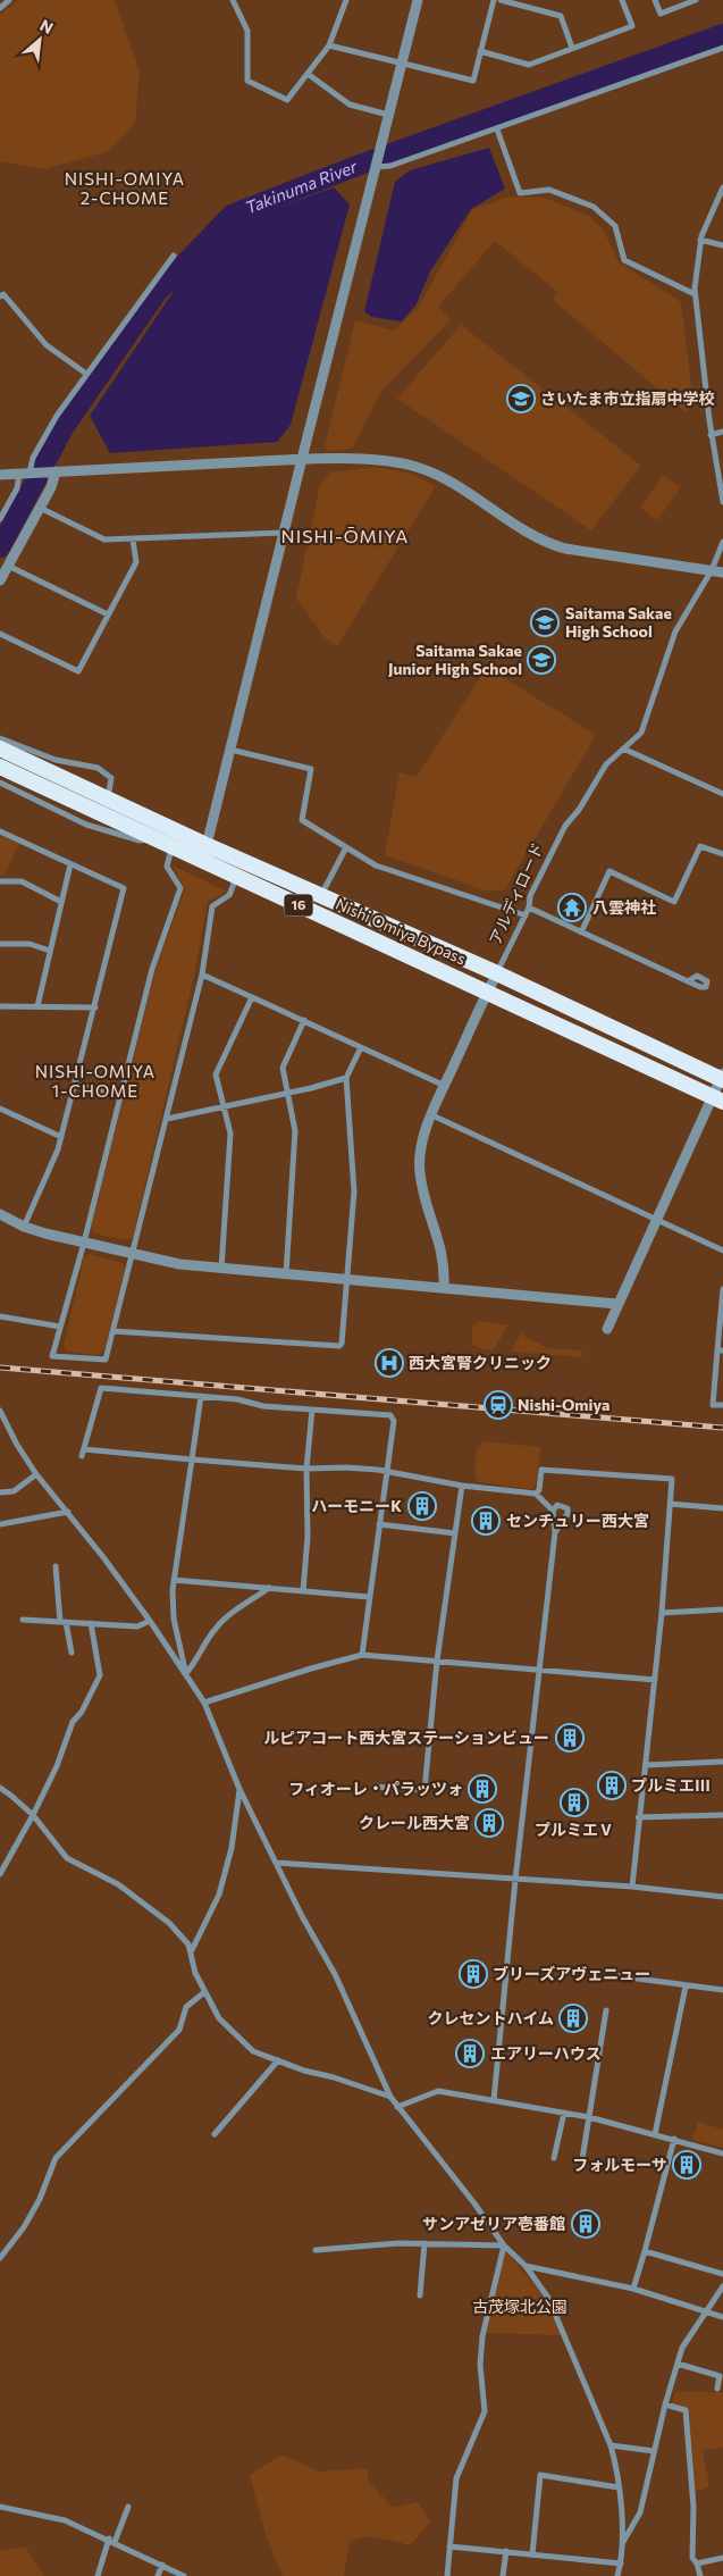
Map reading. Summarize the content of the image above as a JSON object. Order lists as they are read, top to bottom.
{
  "streets": {
    "highway": ["16", "Nishi Omiya Bypass"],
    "street": ["アルディロード"]
  },
  "crossings": [
    ["アルディロード", "Nishi Omiya Bypass"]
  ],
  "districts": ["NISHI-OMIYA 2-CHOME", "NISHI-ŌMIYA", "NISHI-OMIYA 1-CHOME"],
  "water": ["Takinuma River"],
  "parks": ["古茂塚北公園"],
  "places": {
    "school or university": ["さいたま市立指扇中学校", "Saitama Sakae High School", "Saitama Sakae Junior High School"],
    "temple": ["八雲神社"],
    "hospital": ["西大宮腎クリニック"],
    "station": ["Nishi-Omiya"],
    "building": [
      "ハーモニーK",
      "センチュリー西大宮",
      "ルピアコート西大宮ステーションビュー",
      "プルミエⅢ",
      "フィオーレ・パラッツォ",
      "プルミエⅤ",
      "クレール西大宮",
      "ブリーズアヴェニュー",
      "クレセントハイム",
      "エアリーハウス",
      "フォルモーサ",
      "サンアゼリア壱番館"
    ]
  },
  "north": "top right"
}
